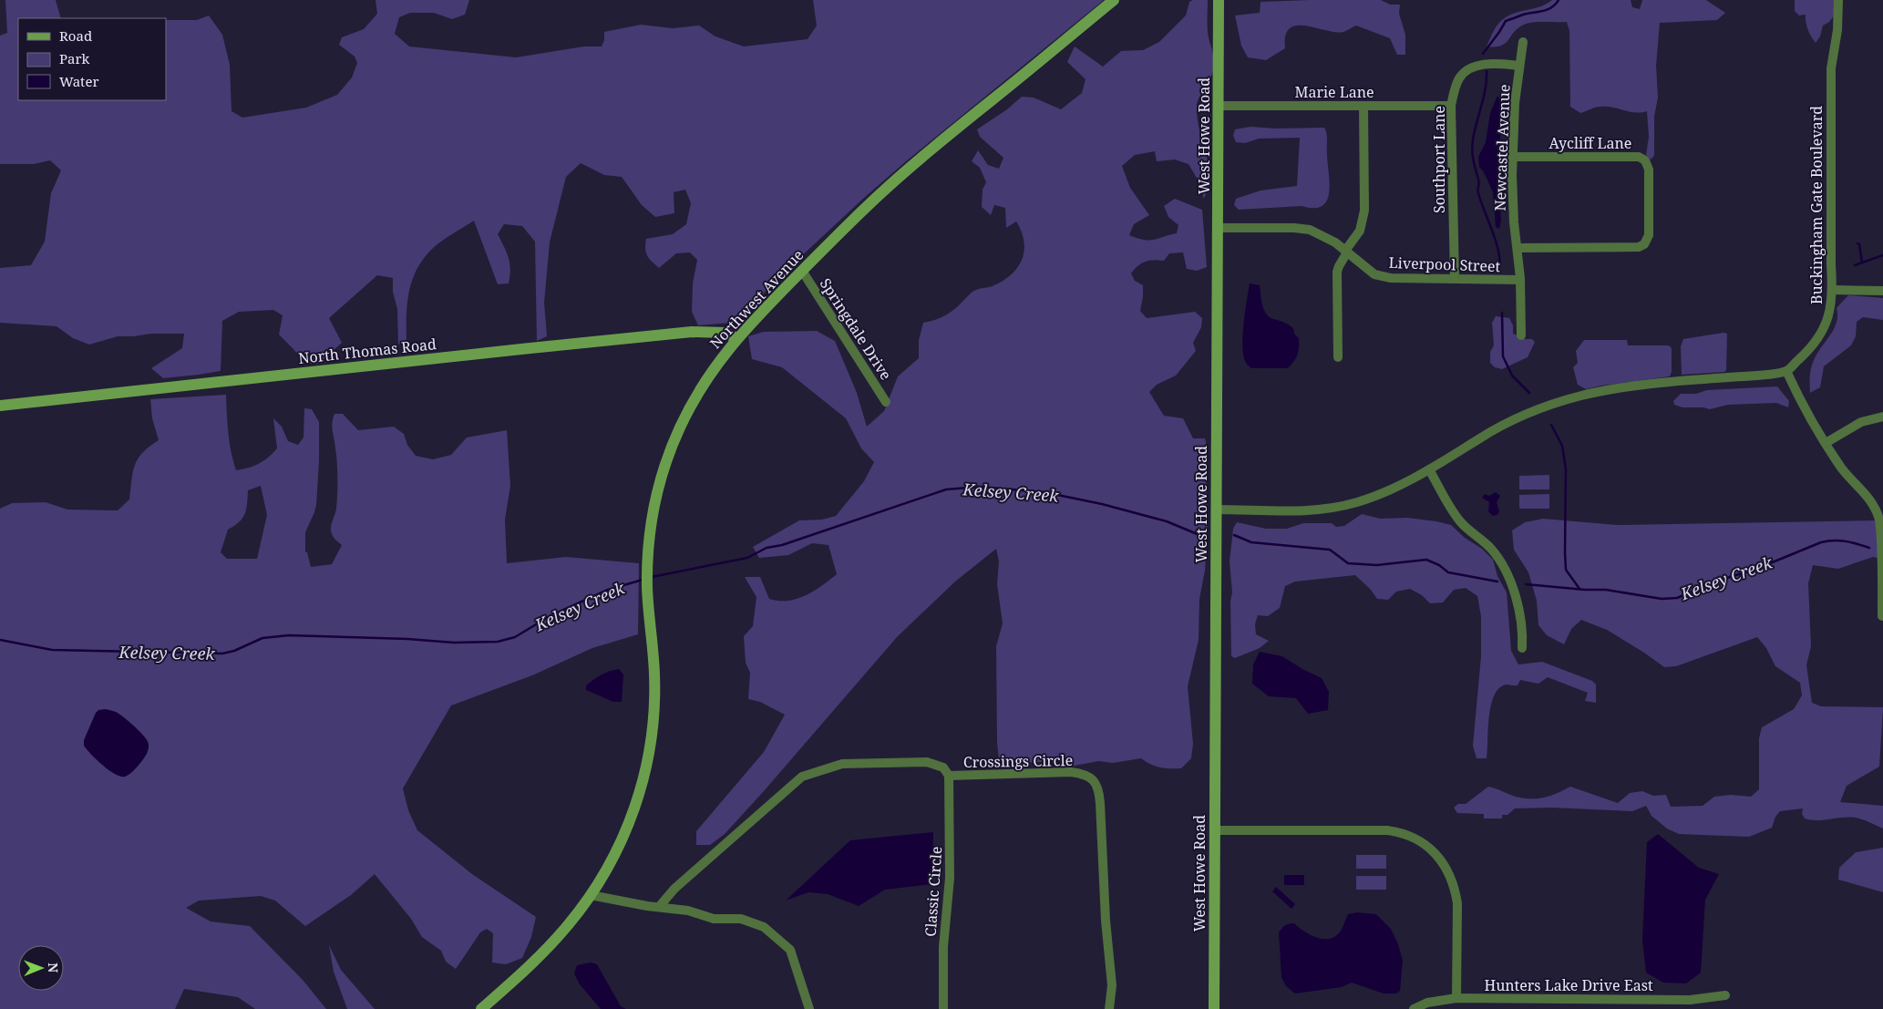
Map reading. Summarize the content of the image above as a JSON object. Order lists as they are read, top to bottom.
{
  "streets": {
    "street": [
      "Marie Lane",
      "West Howe Road",
      "Aycliff Lane",
      "Newcastel Avenue",
      "Southport Lane",
      "Buckingham Gate Boulevard",
      "Liverpool Street",
      "Northwest Avenue",
      "Springdale Drive",
      "North Thomas Road",
      "Crossings Circle",
      "Classic Circle",
      "Hunters Lake Drive East"
    ]
  },
  "crossings": [
    ["Marie Lane", "West Howe Road"],
    ["Marie Lane", "Southport Lane"],
    ["West Howe Road", "Liverpool Street"],
    ["Aycliff Lane", "Newcastel Avenue"],
    ["Newcastel Avenue", "Southport Lane"],
    ["Newcastel Avenue", "Liverpool Street"],
    ["Southport Lane", "Liverpool Street"],
    ["Northwest Avenue", "Springdale Drive"],
    ["Northwest Avenue", "North Thomas Road"],
    ["Crossings Circle", "Classic Circle"]
  ],
  "water": ["Kelsey Creek"],
  "legend": ["Road", "Park", "Water"],
  "north": "right"
}
